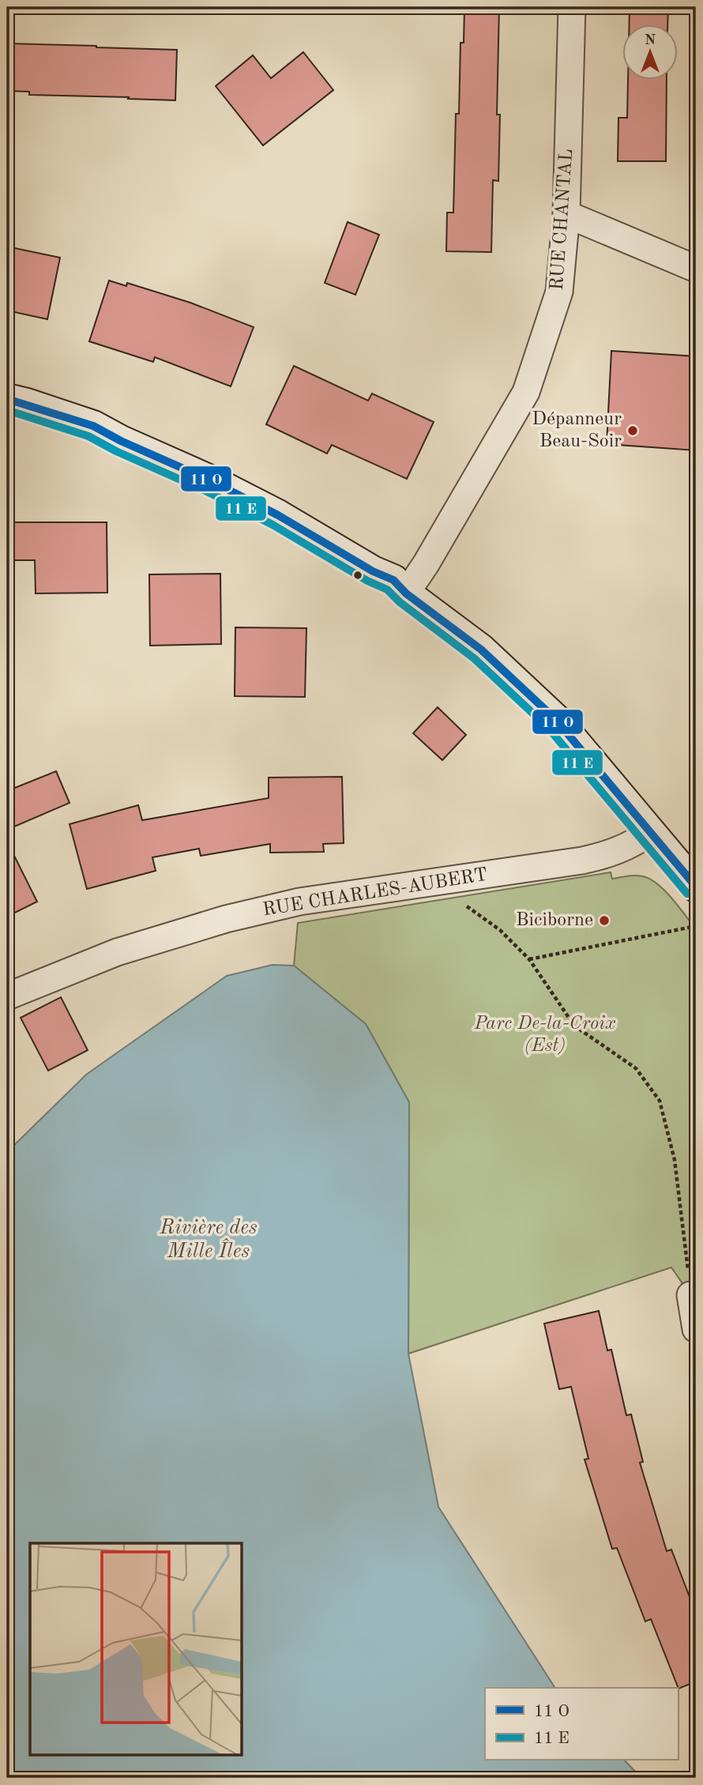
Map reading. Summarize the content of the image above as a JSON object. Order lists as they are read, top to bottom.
{
  "streets": {
    "street": ["RUE CHANTAL", "RUE CHARLES-AUBERT"]
  },
  "water": ["Rivière des Mille Îles"],
  "parks": ["Parc De-la-Croix (Est)"],
  "places": ["Dépanneur Beau-Soir", "Biciborne"],
  "legend": ["11 O", "11 E"],
  "north": "top"
}
